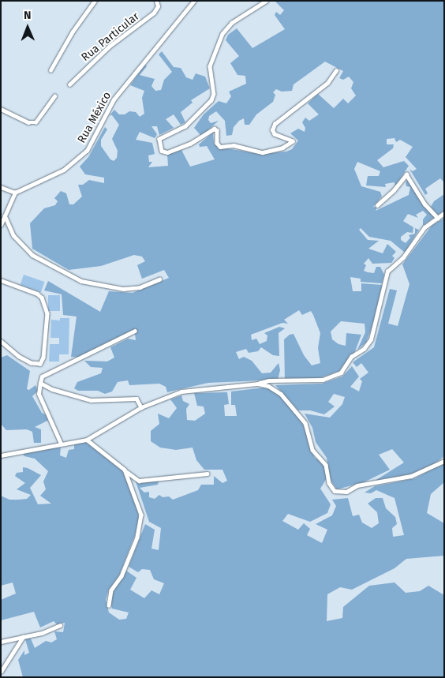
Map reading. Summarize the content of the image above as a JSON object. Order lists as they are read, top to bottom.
{
  "streets": {
    "street": ["Rua Particular", "Rua México"]
  },
  "north": "top"
}
